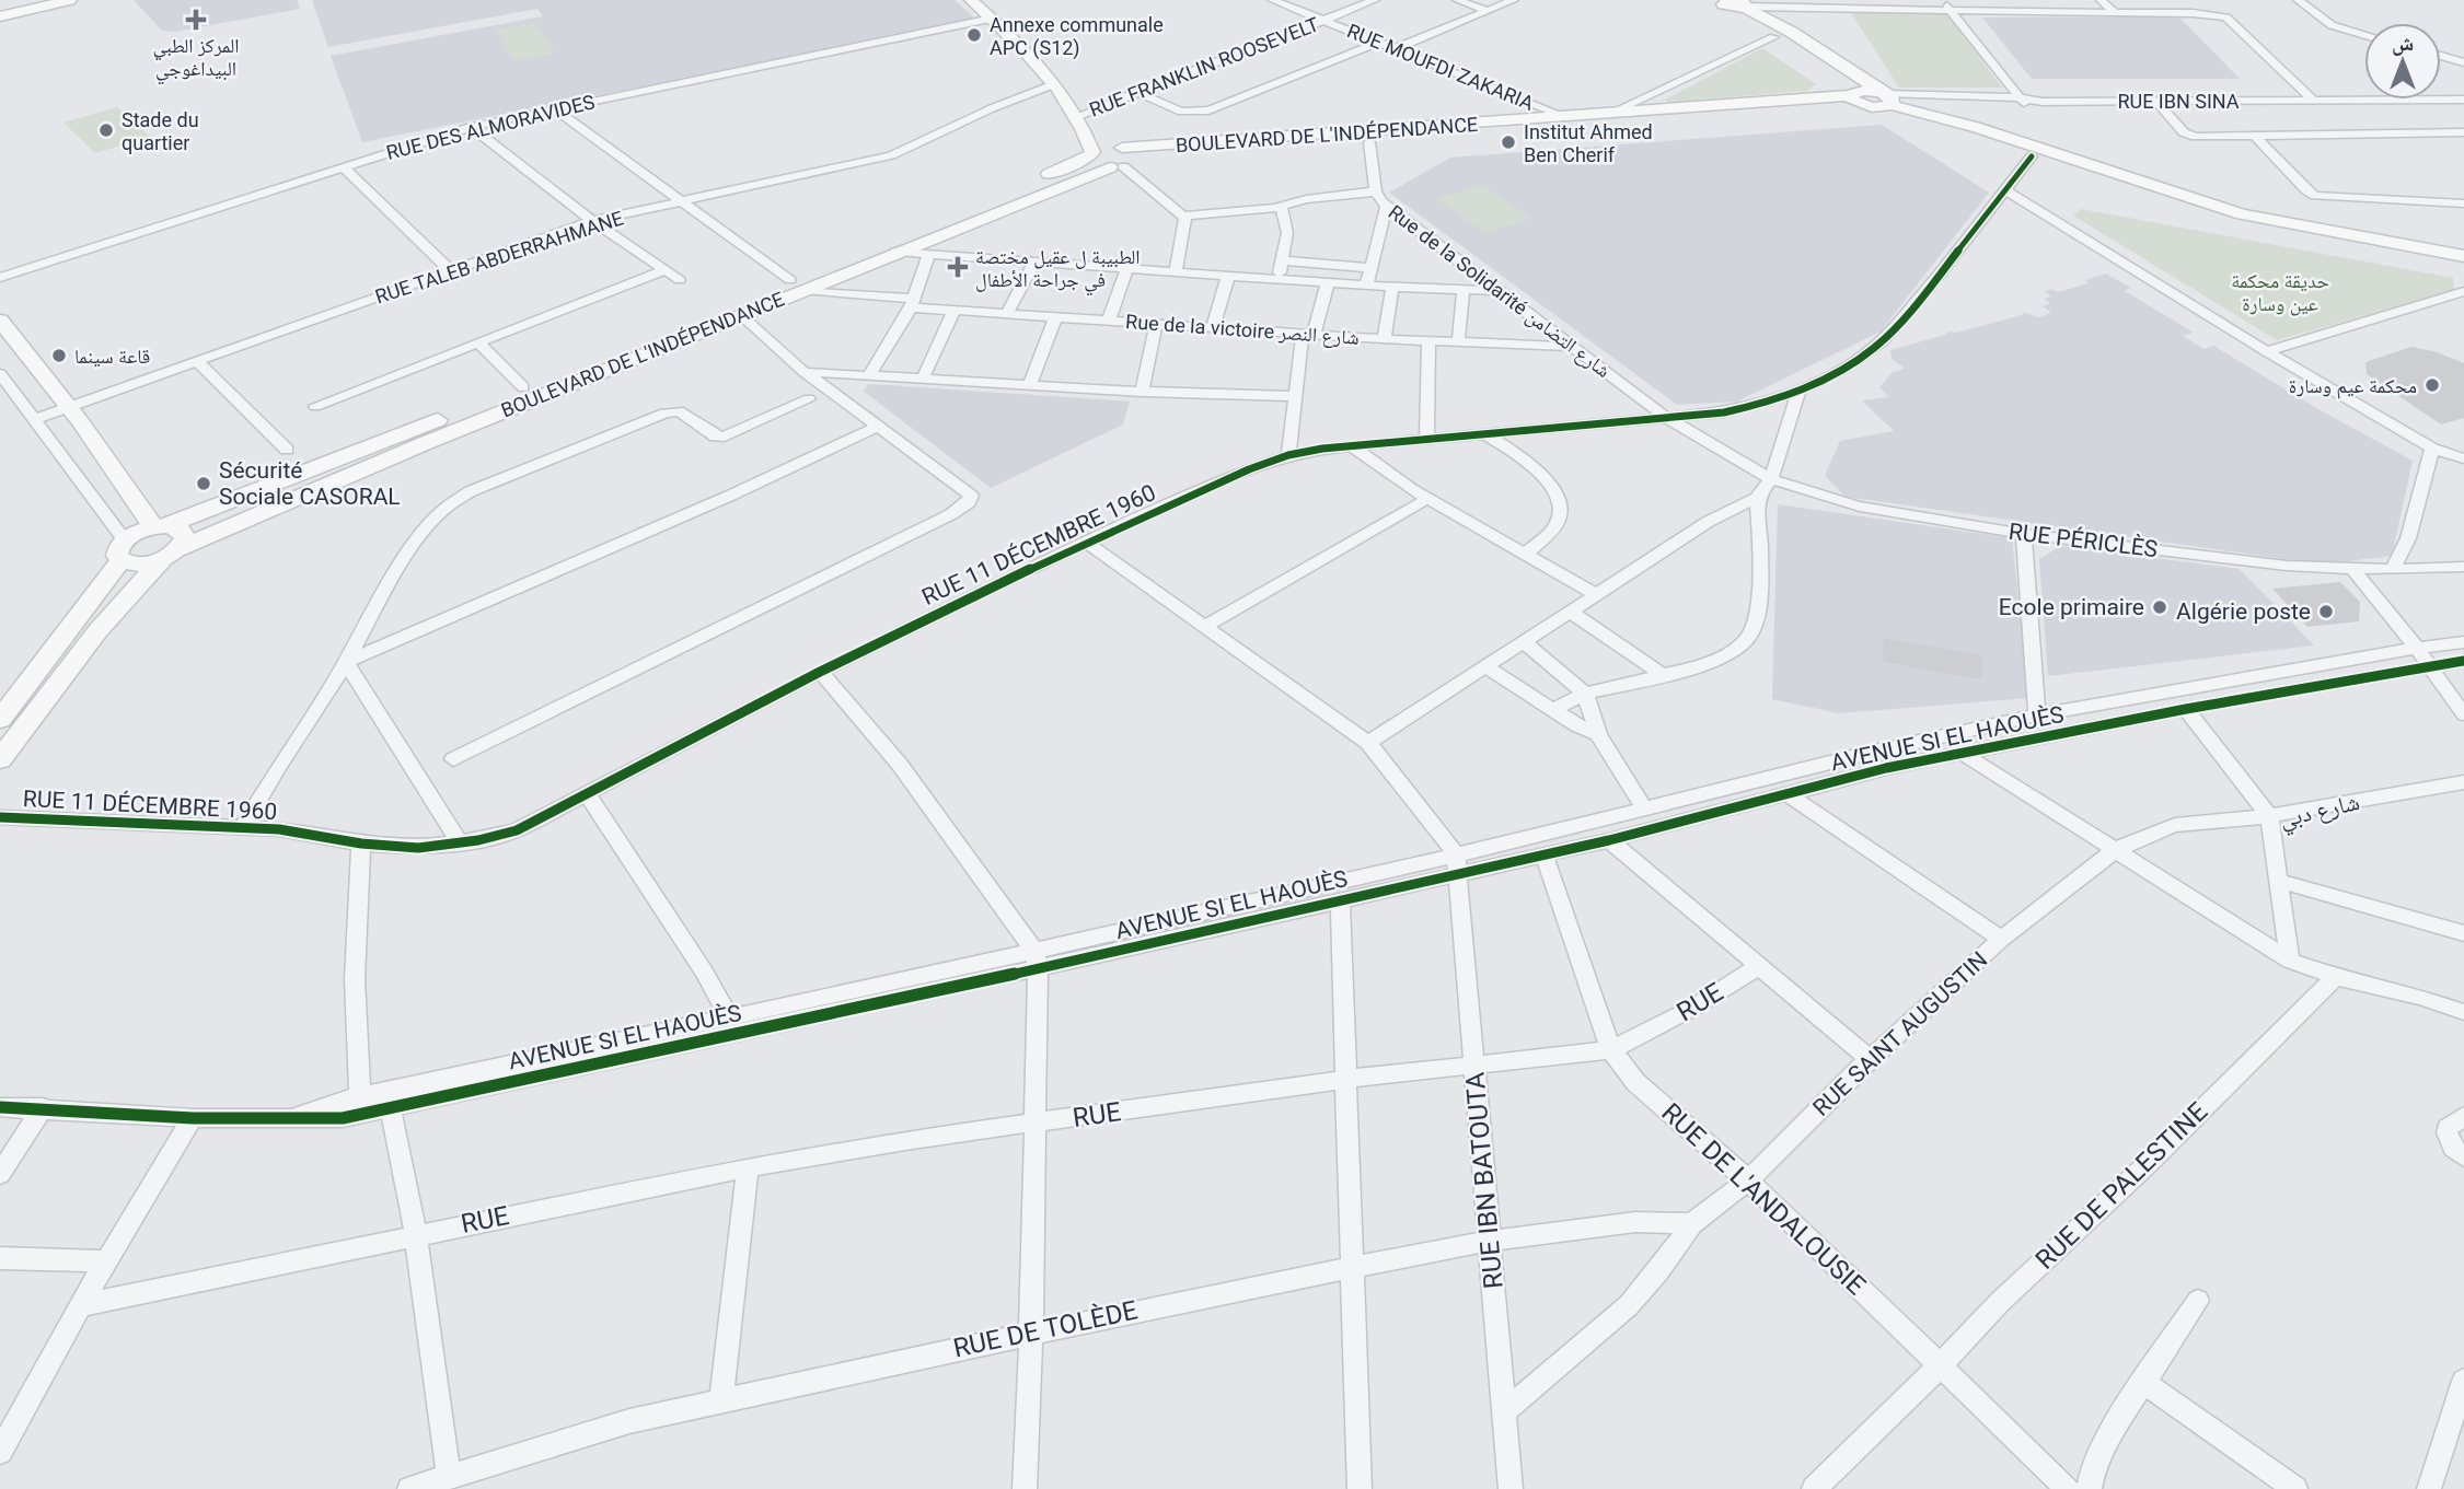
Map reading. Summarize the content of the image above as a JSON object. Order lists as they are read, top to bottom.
{
  "streets": {
    "main road": ["BOULEVARD DE L'INDÉPENDANCE"],
    "street": [
      "RUE FRANKLIN ROOSEVELT",
      "RUE MOUFDI ZAKARIA",
      "RUE IBN SINA",
      "RUE DES ALMORAVIDES",
      "RUE TALEB ABDERRAHMANE",
      "Rue de la Solidarité شارع التضامن",
      "Rue de la victoire شارع النصر",
      "RUE PÉRICLÈS",
      "RUE 11 DÉCEMBRE 1960",
      "AVENUE SI EL HAOUÈS",
      "شارع دبي",
      "RUE",
      "RUE SAINT AUGUSTIN",
      "RUE IBN BATOUTA",
      "RUE DE PALESTINE",
      "RUE DE L'ANDALOUSIE",
      "RUE DE TOLÈDE"
    ]
  },
  "crossings": [
    ["RUE FRANKLIN ROOSEVELT", "RUE MOUFDI ZAKARIA"],
    ["RUE MOUFDI ZAKARIA", "BOULEVARD DE L'INDÉPENDANCE"],
    ["RUE IBN SINA", "BOULEVARD DE L'INDÉPENDANCE"],
    ["BOULEVARD DE L'INDÉPENDANCE", "Rue de la Solidarité شارع التضامن"],
    ["BOULEVARD DE L'INDÉPENDANCE", "Rue de la victoire شارع النصر"],
    ["Rue de la Solidarité شارع التضامن", "Rue de la victoire شارع النصر"],
    ["Rue de la Solidarité شارع التضامن", "RUE PÉRICLÈS"],
    ["Rue de la Solidarité شارع التضامن", "RUE 11 DÉCEMBRE 1960"],
    ["RUE PÉRICLÈS", "RUE 11 DÉCEMBRE 1960"],
    ["AVENUE SI EL HAOUÈS", "RUE IBN BATOUTA"],
    ["AVENUE SI EL HAOUÈS", "RUE DE L'ANDALOUSIE"],
    ["شارع دبي", "RUE SAINT AUGUSTIN"],
    ["RUE", "RUE IBN BATOUTA"],
    ["RUE", "RUE DE L'ANDALOUSIE"],
    ["RUE SAINT AUGUSTIN", "RUE IBN BATOUTA"],
    ["RUE SAINT AUGUSTIN", "RUE DE L'ANDALOUSIE"],
    ["RUE SAINT AUGUSTIN", "RUE DE TOLÈDE"],
    ["RUE IBN BATOUTA", "RUE DE TOLÈDE"],
    ["RUE DE PALESTINE", "RUE DE L'ANDALOUSIE"]
  ],
  "parks": ["حديقة محكمة عين وسارة"],
  "places": {
    "health": ["المركز الطبي البيداغوجي", "الطبيبة ل عقيل مختصة في جراحة الأطفال"],
    "other": [
      "Annexe communale APC (S12)",
      "Stade du quartier",
      "Institut Ahmed Ben Cherif",
      "قاعة سينما",
      "محكمة عيم وسارة",
      "Sécurité Sociale CASORAL",
      "Ecole primaire",
      "Algérie poste"
    ]
  },
  "north": "top"
}
